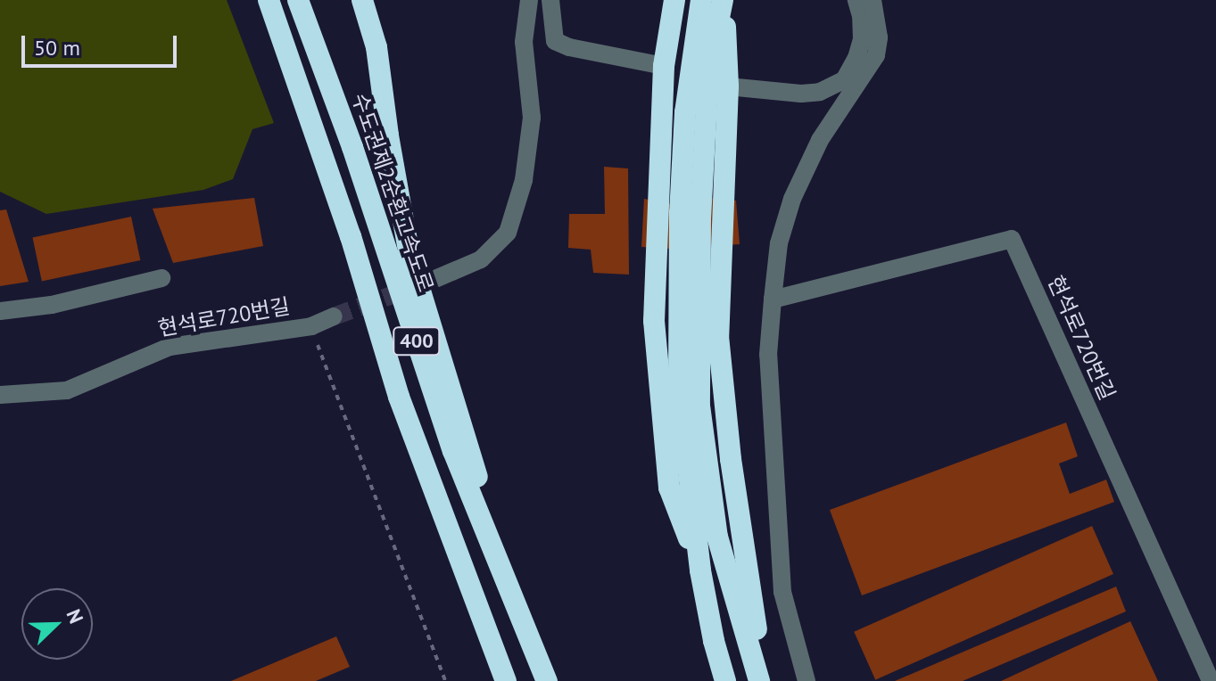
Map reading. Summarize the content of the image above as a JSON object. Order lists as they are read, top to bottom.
{
  "streets": {
    "highway": ["수도권제2순환고속도로", "400"],
    "street": ["현석로720번길"]
  },
  "scale_bar": "50 m",
  "north": "top right"
}
